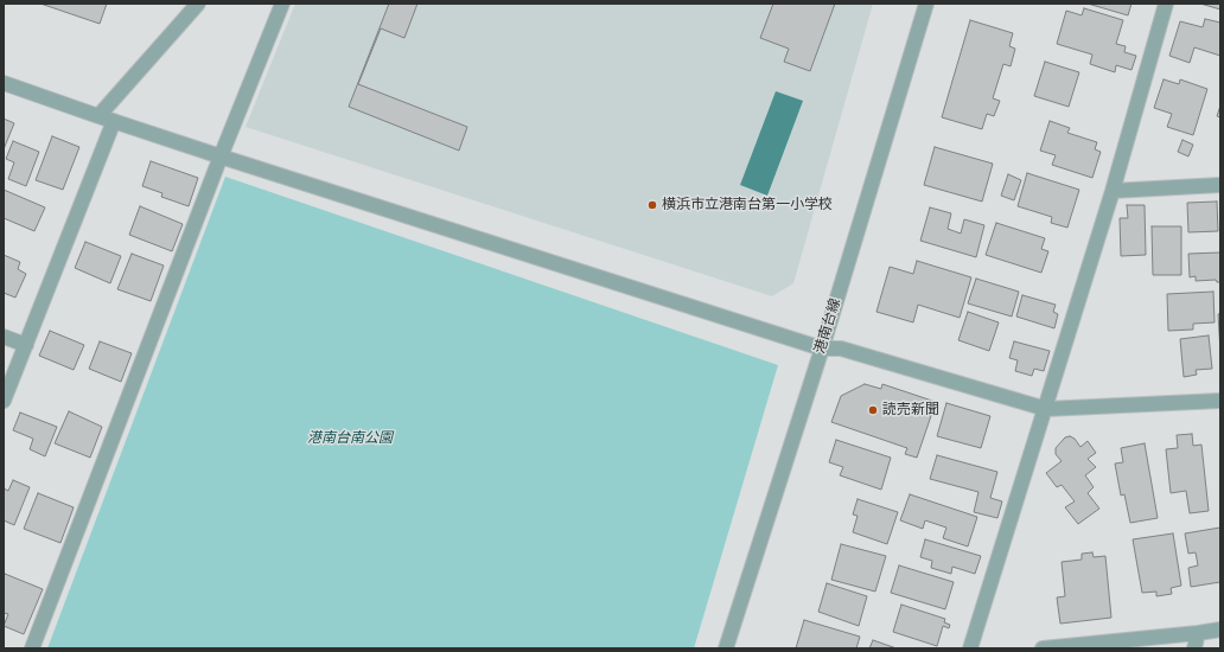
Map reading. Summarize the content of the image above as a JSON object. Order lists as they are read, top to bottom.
{
  "streets": {
    "street": ["港南台線"]
  },
  "parks": ["港南台南公園"],
  "places": ["横浜市立港南台第一小学校", "読売新聞"]
}
